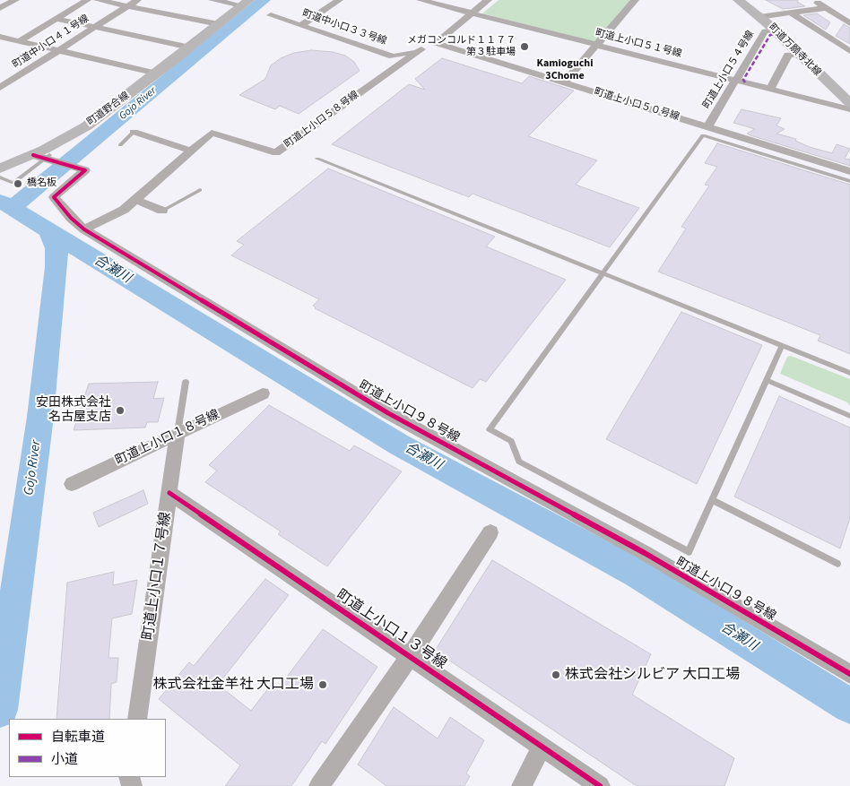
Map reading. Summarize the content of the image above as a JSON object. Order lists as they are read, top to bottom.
{
  "streets": {
    "street": [
      "町道中小口３３号線",
      "町道中小口４１号線",
      "町道上小口５１号線",
      "町道万願寺北線",
      "町道上小口５４号線",
      "町道上小口５０号線",
      "町道野合線",
      "町道上小口５８号線",
      "町道上小口９８号線",
      "町道上小口１８号線",
      "町道上小口１７号線",
      "町道上小口１３号線"
    ]
  },
  "crossings": [
    ["町道中小口３３号線", "町道上小口５０号線"],
    ["町道中小口３３号線", "町道上小口５８号線"],
    ["町道上小口５１号線", "町道上小口５４号線"],
    ["町道万願寺北線", "町道上小口５４号線"],
    ["町道上小口５４号線", "町道上小口５０号線"],
    ["町道野合線", "町道上小口９８号線"],
    ["町道上小口５８号線", "町道上小口９８号線"],
    ["町道上小口１８号線", "町道上小口１７号線"],
    ["町道上小口１７号線", "町道上小口１３号線"]
  ],
  "districts": ["Kamioguchi 3Chome"],
  "water": ["Gojo River", "合瀬川"],
  "places": [
    "メガコンコルド１１７７ 第３駐車場",
    "橋名板",
    "安田株式会社 名古屋支店",
    "株式会社シルビア 大口工場",
    "株式会社金羊社 大口工場"
  ],
  "legend": ["自転車道", "小道"]
}
